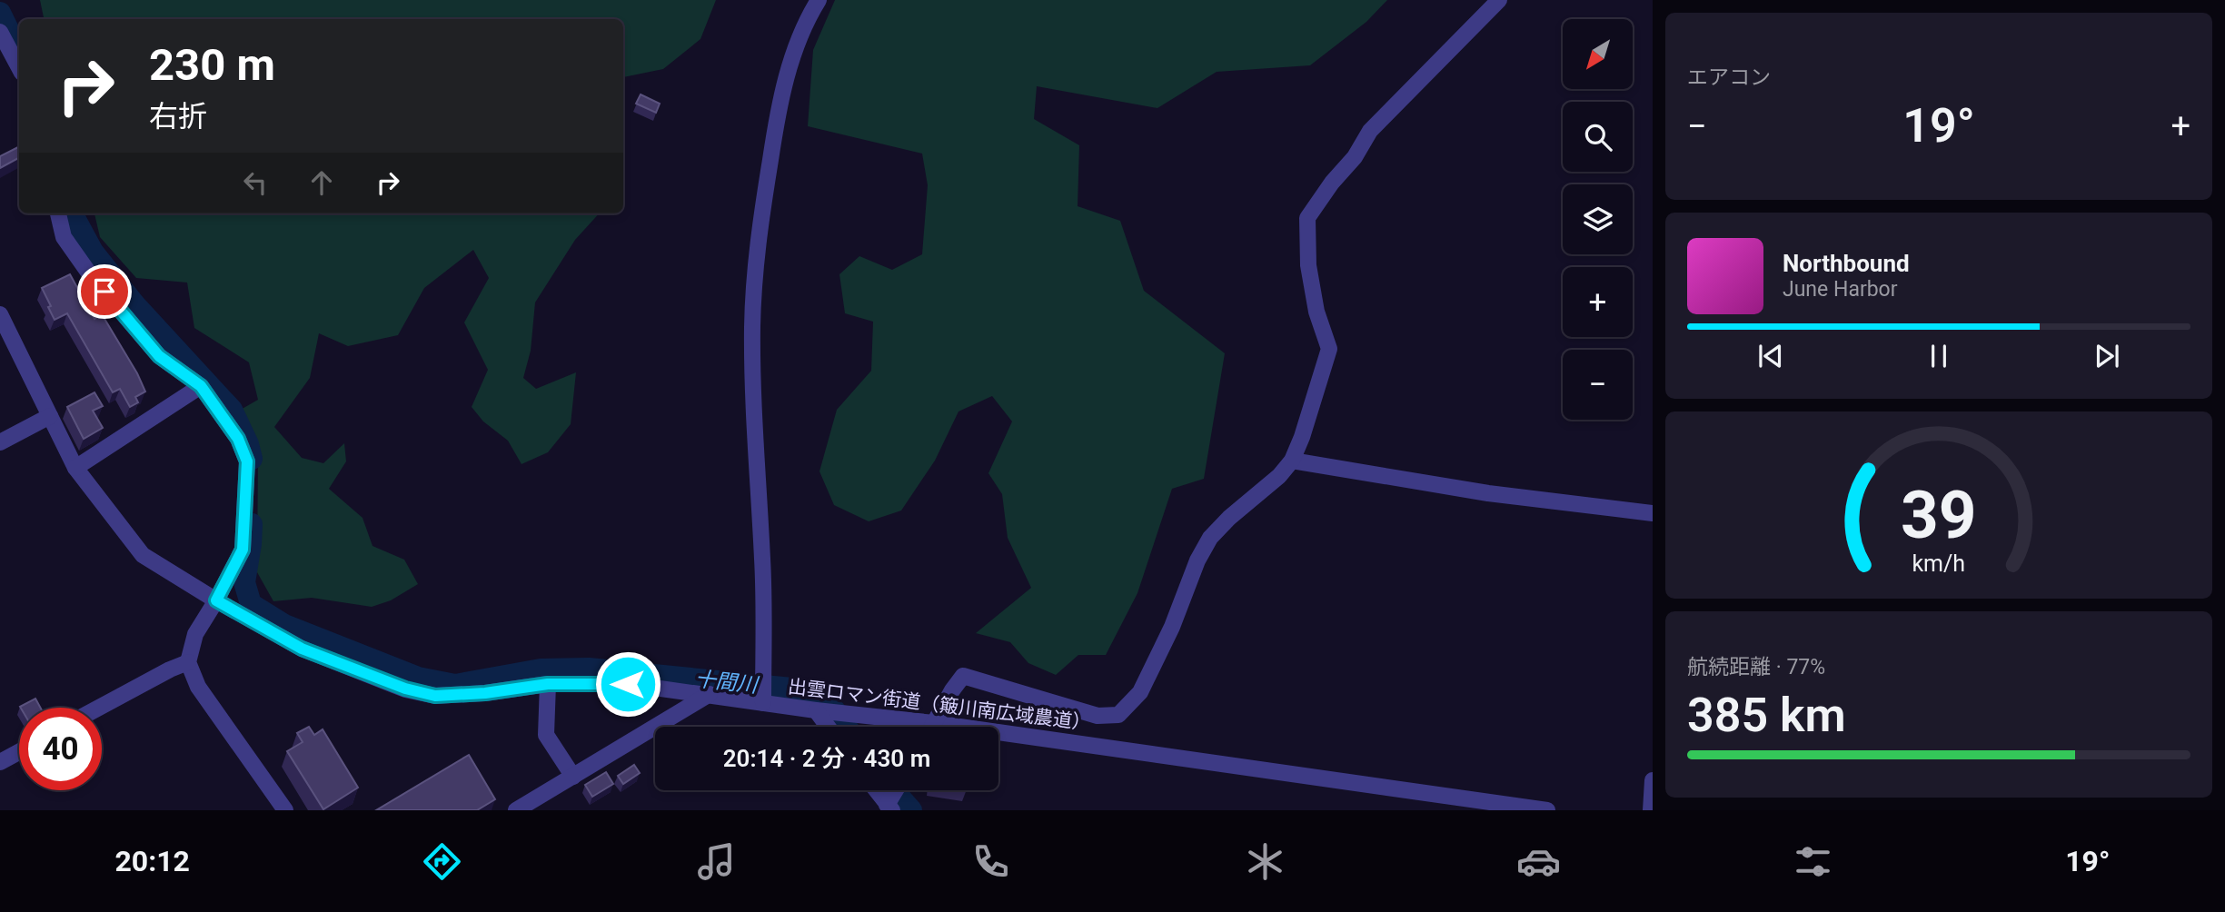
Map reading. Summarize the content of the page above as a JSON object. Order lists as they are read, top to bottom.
{
  "streets": {
    "street": ["出雲ロマン街道（簸川南広域農道）"]
  },
  "water": ["十間川"],
  "north": "bottom left",
  "page": {
    "tile": [
      "エアコン",
      ["航続距離 · 77%", "385 km"]
    ],
    "map_buttons": ["+", "−"],
    "turn": ["230 m", "右折"],
    "heat": ["−", "19°", "+"],
    "song": ["Northbound", "June Harbor"],
    "limit": "40",
    "trip": "20:14 · 2 分 · 430 m",
    "tabs": ["20:12", "19°"],
    "gauge": ["39", "km/h"]
  }
}
